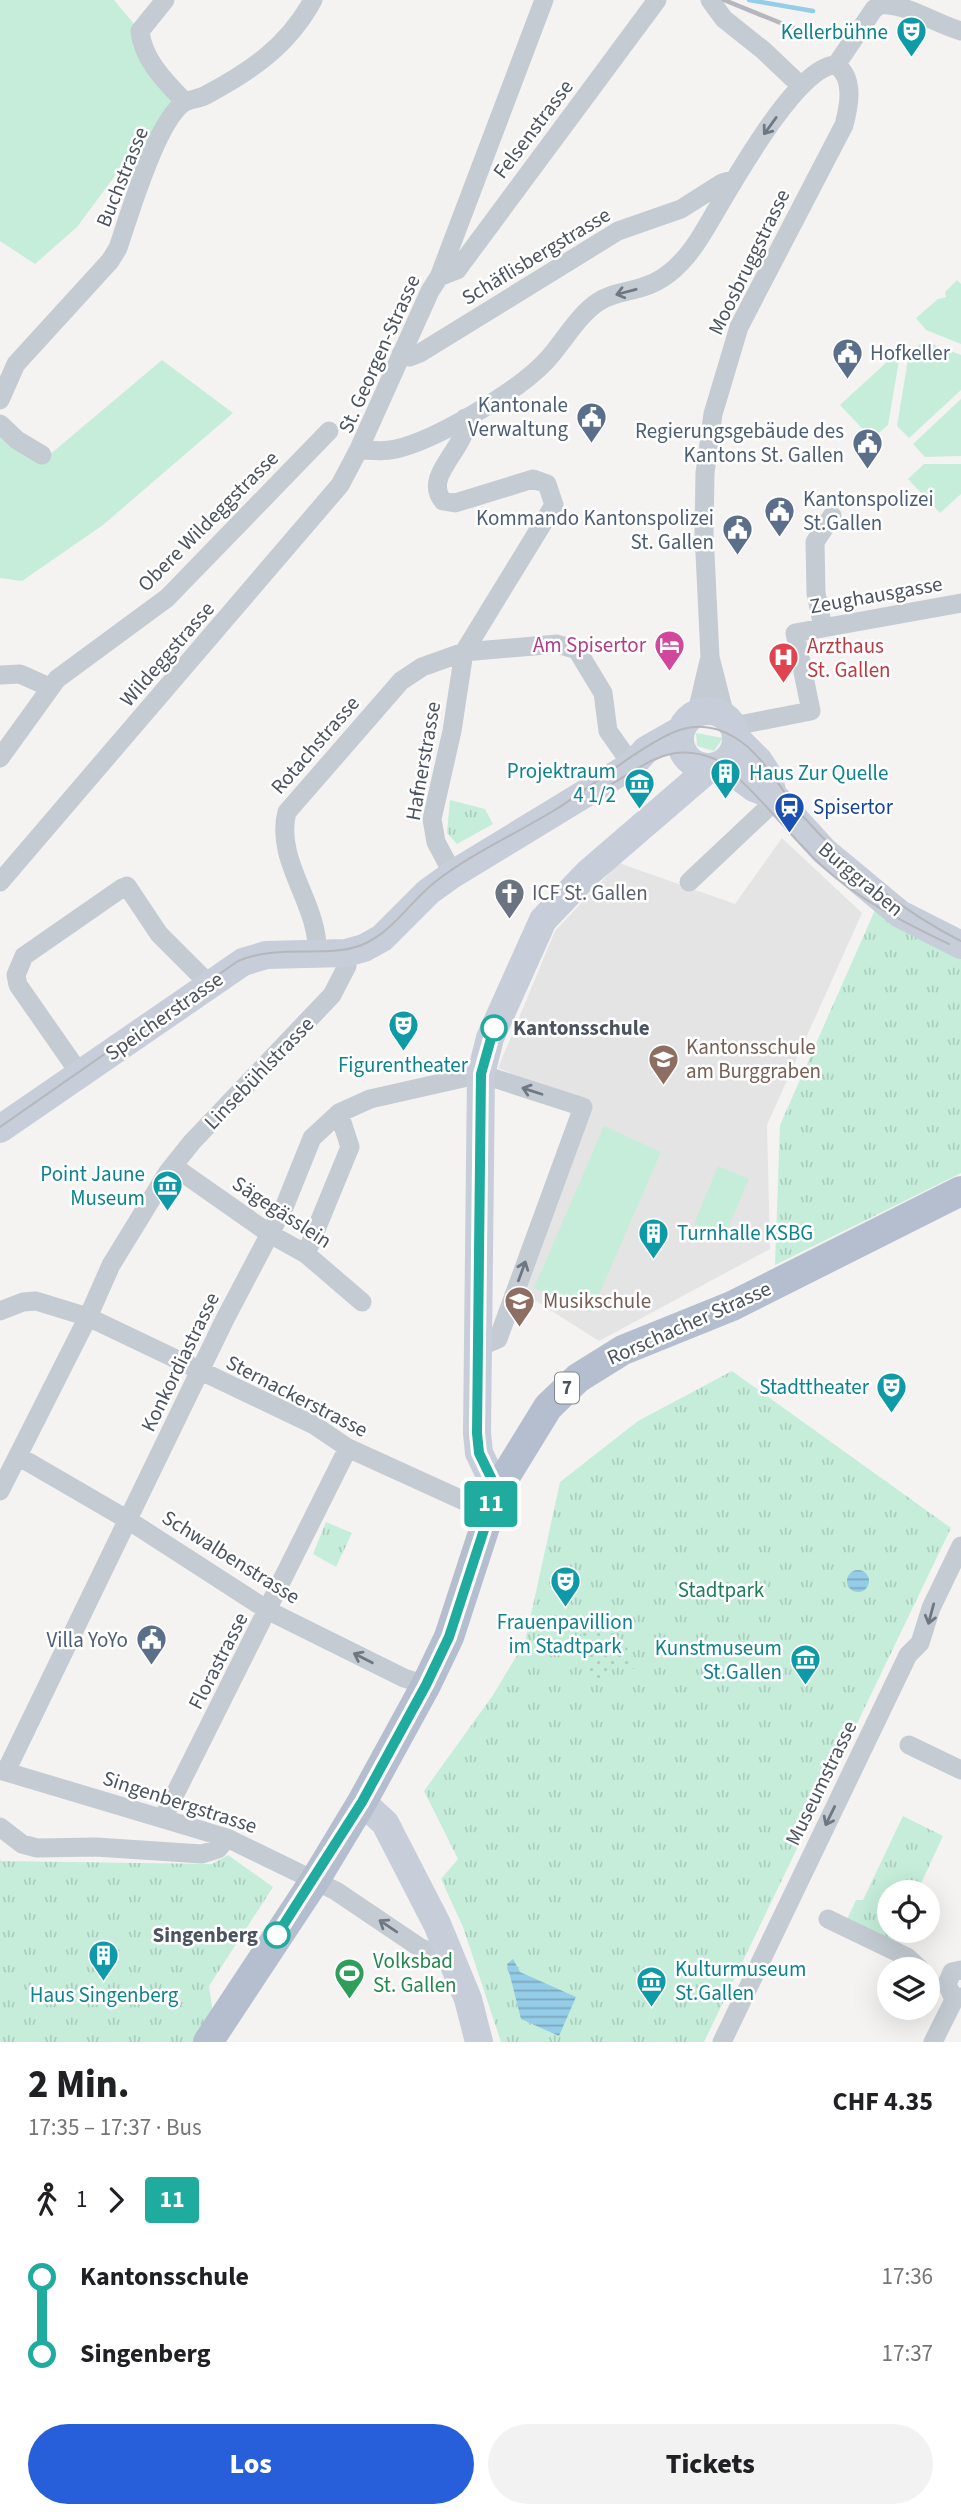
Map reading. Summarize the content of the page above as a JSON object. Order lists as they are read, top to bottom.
{
  "streets": {
    "main road": [
      "Burggraben",
      "Speicherstrasse",
      "Rorschacher Strasse",
      "7"
    ],
    "street": [
      "Felsenstrasse",
      "Buchstrasse",
      "Schäflisbergstrasse",
      "Moosbruggstrasse",
      "St. Georgen-Strasse",
      "Obere Wildeggstrasse",
      "Zeughausgasse",
      "Wildeggstrasse",
      "Rotachstrasse",
      "Hafnerstrasse",
      "Linsebühlstrasse",
      "Sägegässlein",
      "Konkordiastrasse",
      "Sternackerstrasse",
      "Schwalbenstrasse",
      "Florastrasse",
      "Museumstrasse",
      "Singenbergstrasse"
    ]
  },
  "crossings": [
    ["Felsenstrasse", "St. Georgen-Strasse"],
    ["Schäflisbergstrasse", "St. Georgen-Strasse"],
    ["Moosbruggstrasse", "St. Georgen-Strasse"],
    ["Moosbruggstrasse", "Zeughausgasse"],
    ["Moosbruggstrasse", "Burggraben"],
    ["St. Georgen-Strasse", "Wildeggstrasse"],
    ["Zeughausgasse", "Burggraben"],
    ["Rotachstrasse", "Hafnerstrasse"],
    ["Rotachstrasse", "Speicherstrasse"],
    ["Speicherstrasse", "Linsebühlstrasse"],
    ["Linsebühlstrasse", "Sägegässlein"],
    ["Linsebühlstrasse", "Sternackerstrasse"],
    ["Linsebühlstrasse", "Schwalbenstrasse"],
    ["Sägegässlein", "Konkordiastrasse"],
    ["Rorschacher Strasse", "Sternackerstrasse"],
    ["Rorschacher Strasse", "Schwalbenstrasse"],
    ["Rorschacher Strasse", "Singenbergstrasse"],
    ["Konkordiastrasse", "Sternackerstrasse"],
    ["Konkordiastrasse", "Schwalbenstrasse"],
    ["Konkordiastrasse", "Singenbergstrasse"],
    ["Sternackerstrasse", "Florastrasse"],
    ["Schwalbenstrasse", "Florastrasse"],
    ["Florastrasse", "Singenbergstrasse"]
  ],
  "one_way": ["Schwalbenstrasse", "Museumstrasse"],
  "parks": ["Stadtpark"],
  "places": {
    "theatre": [
      "Kellerbühne",
      "Figurentheater",
      "Stadttheater",
      "Frauenpavillion im Stadtpark"
    ],
    "public building": [
      "Hofkeller",
      "Kantonale Verwaltung",
      "Regierungsgebäude des Kantons St. Gallen",
      "Kantonspolizei St.Gallen",
      "Kommando Kantonspolizei St. Gallen",
      "Villa YoYo"
    ],
    "hotel": ["Am Spisertor"],
    "hospital": ["Arzthaus St. Gallen"],
    "building": ["Haus Zur Quelle", "Turnhalle KSBG", "Haus Singenberg"],
    "museum": [
      "Projektraum 4 1/2",
      "Point Jaune Museum",
      "Kunstmuseum St.Gallen",
      "Kulturmuseum St.Gallen"
    ],
    "station": ["Spisertor"],
    "church": ["ICF St. Gallen"],
    "other": ["Kantonsschule", "Singenberg"],
    "school or university": ["Kantonsschule am Burggraben", "Musikschule"],
    "sports": ["Volksbad St. Gallen"]
  },
  "lines": ["bus line 11"],
  "page": {
    "on_map": "11",
    "heading": ["2 Min.", "17:35 – 17:37 · Bus", "CHF 4.35"],
    "legs": ["1", "11"],
    "list": [
      {
        "name": "Kantonsschule",
        "value": "17:36"
      },
      {
        "name": "Singenberg",
        "value": "17:37"
      }
    ],
    "buttons": ["Los", "Tickets"]
  }
}
